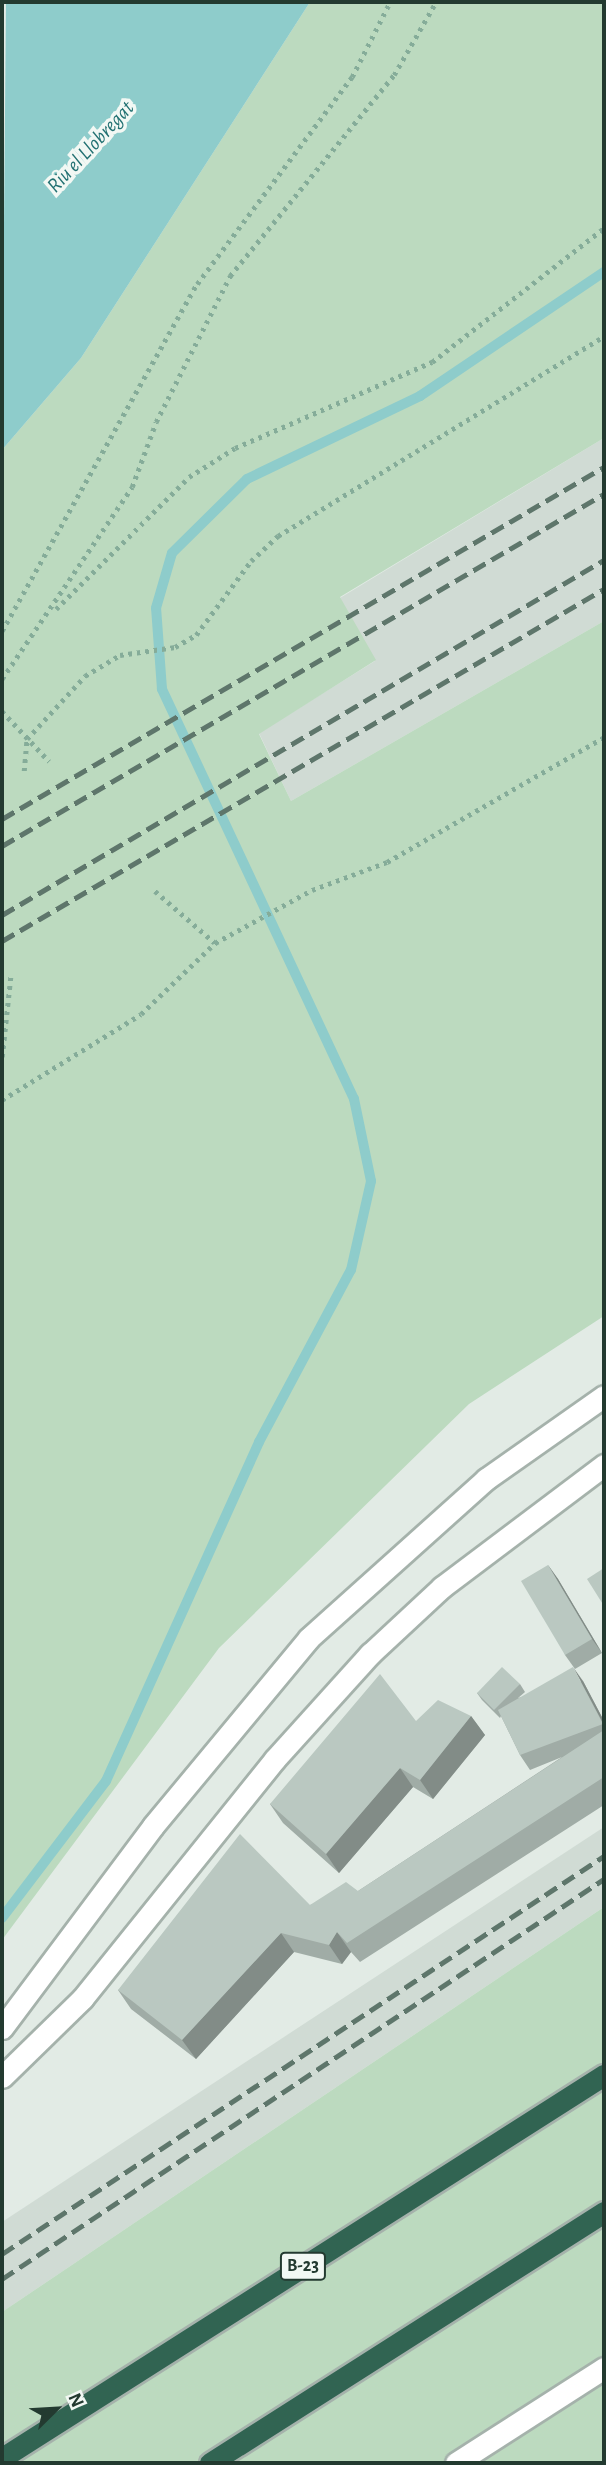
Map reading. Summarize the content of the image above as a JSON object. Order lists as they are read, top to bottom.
{
  "streets": {
    "highway": ["B-23"]
  },
  "water": ["Riu el Llobregat"],
  "north": "top right"
}
